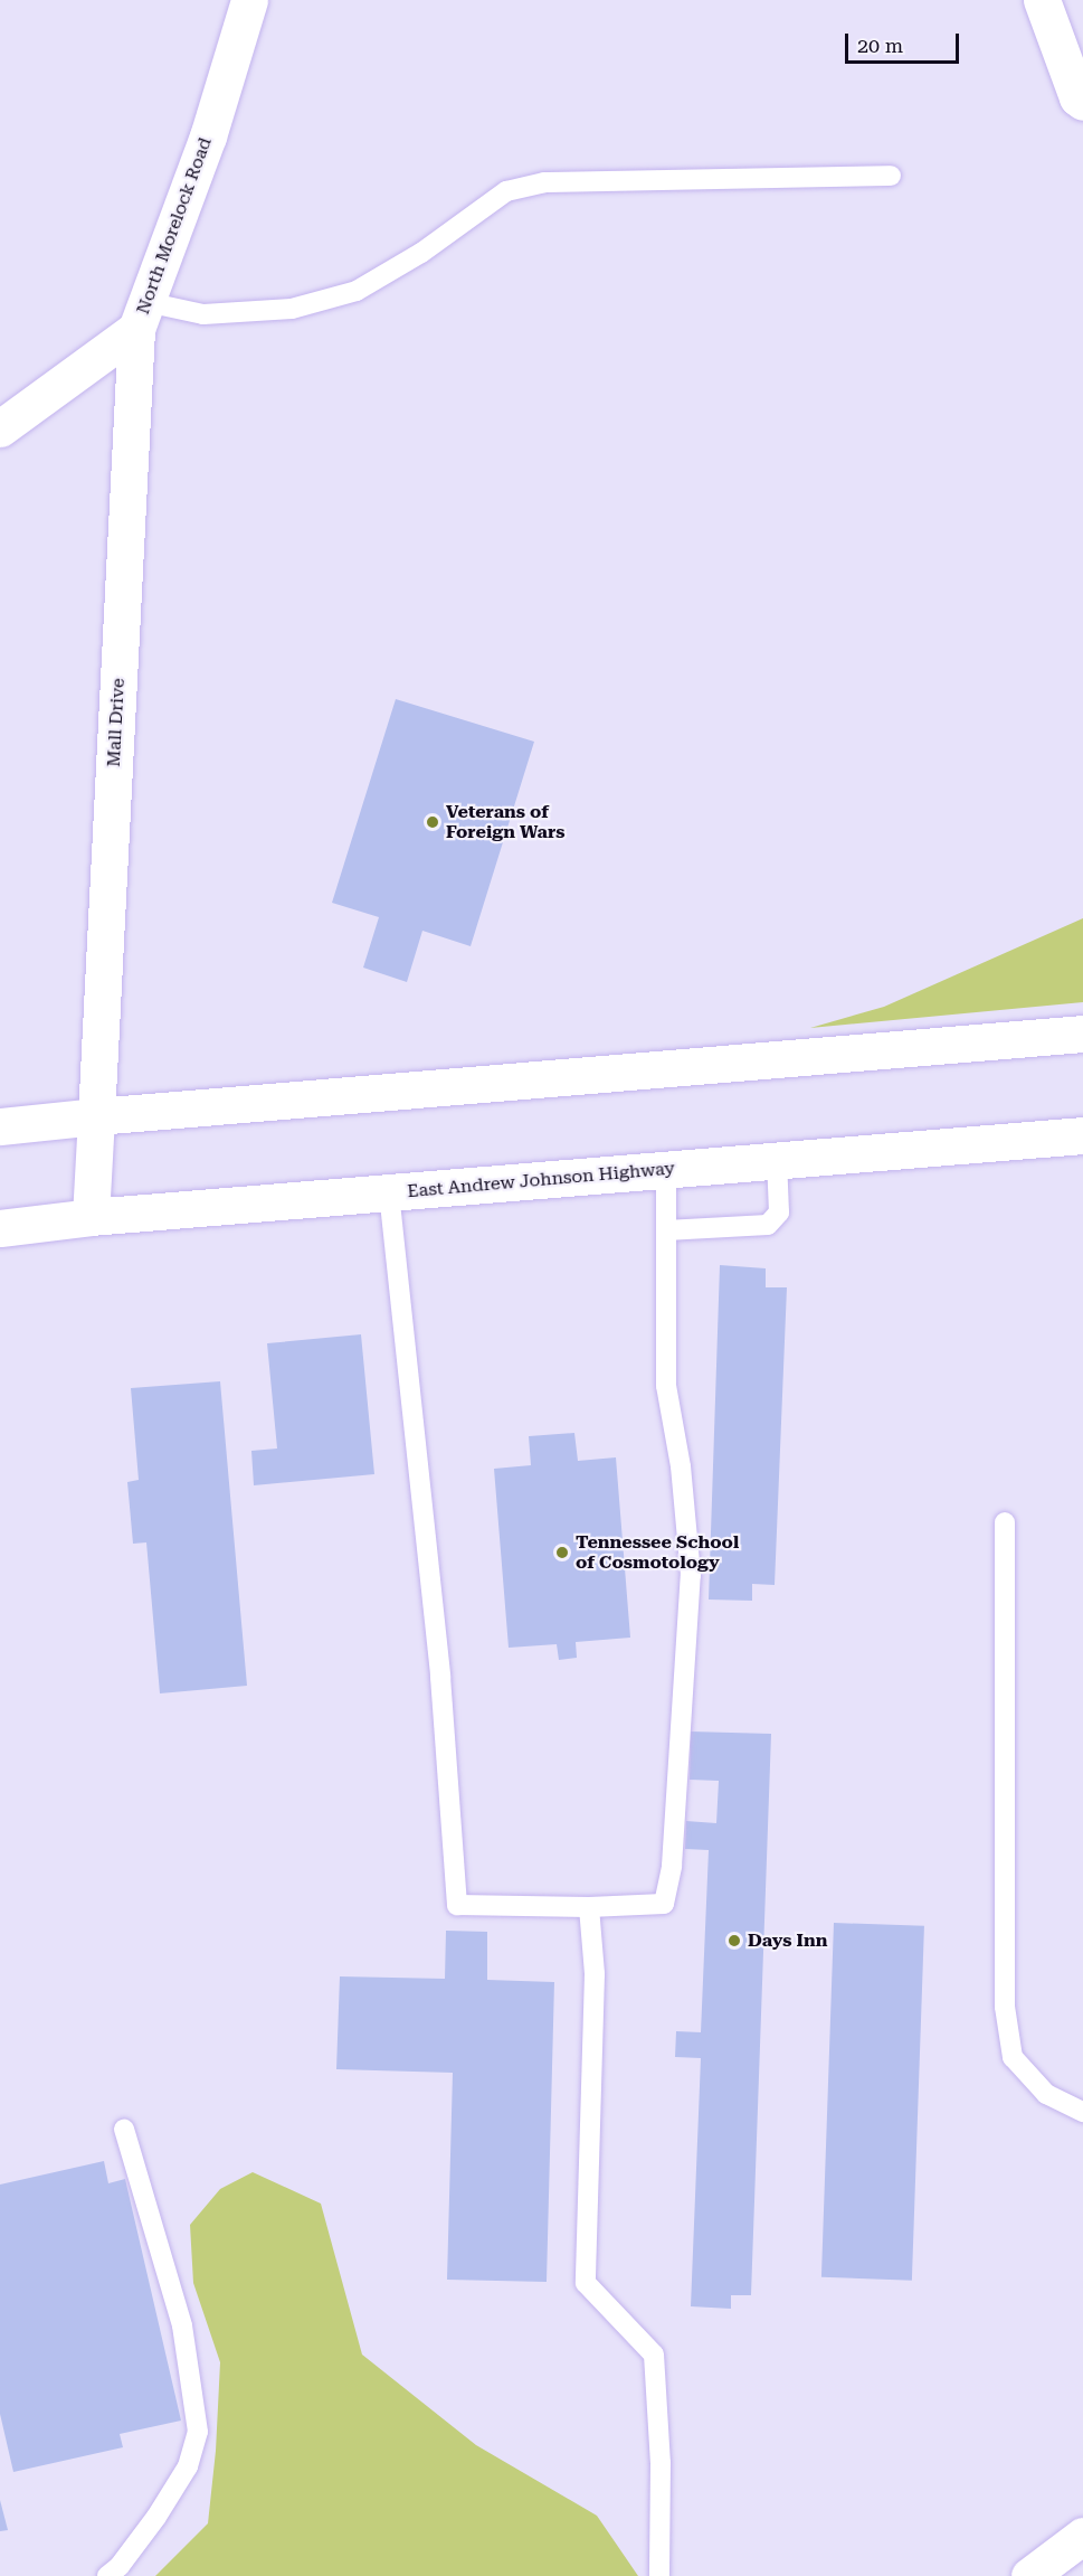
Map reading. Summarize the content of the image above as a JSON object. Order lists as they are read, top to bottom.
{
  "streets": {
    "main road": ["North Morelock Road", "Mall Drive", "East Andrew Johnson Highway"]
  },
  "crossings": [
    ["North Morelock Road", "Mall Drive"],
    ["Mall Drive", "East Andrew Johnson Highway"]
  ],
  "places": ["Veterans of Foreign Wars", "Tennessee School of Cosmotology", "Days Inn"],
  "scale_bar": "20 m"
}
